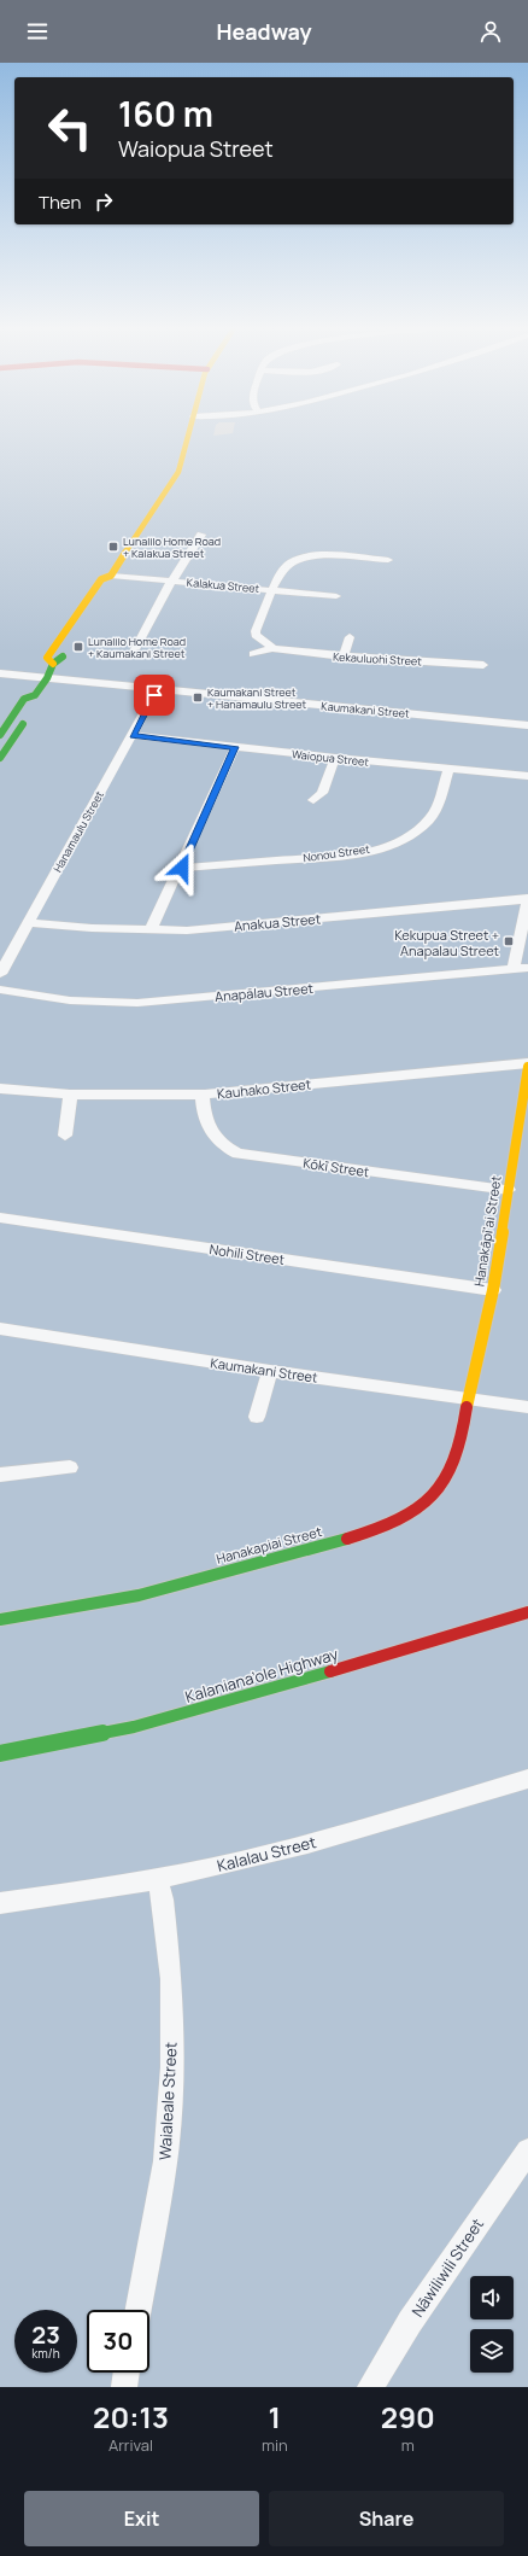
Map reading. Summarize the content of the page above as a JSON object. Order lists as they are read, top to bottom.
{
  "streets": {
    "main road": ["Hanakāpī‘ai Street", "Hanakapiai Street", "Kalaniana’ole Highway"],
    "street": [
      "Kalakua Street",
      "Kekauluohi Street",
      "Kaumakani Street",
      "Waiopua Street",
      "Hanamaulu Street",
      "Nonou Street",
      "Anakua Street",
      "Anapālau Street",
      "Kauhako Street",
      "Kōkī Street",
      "Nohili Street",
      "Kalalau Street",
      "Waialeale Street",
      "Nāwiliwili Street"
    ]
  },
  "crossings": [
    ["Kaumakani Street", "Hanamaulu Street"],
    ["Kaumakani Street", "Hanakāpī‘ai Street"],
    ["Kaumakani Street", "Hanakapiai Street"],
    ["Waiopua Street", "Hanamaulu Street"],
    ["Waiopua Street", "Nonou Street"],
    ["Hanamaulu Street", "Anakua Street"],
    ["Kauhako Street", "Kōkī Street"],
    ["Kōkī Street", "Hanakāpī‘ai Street"],
    ["Hanakāpī‘ai Street", "Nohili Street"],
    ["Hanakāpī‘ai Street", "Hanakapiai Street"],
    ["Kalalau Street", "Waialeale Street"]
  ],
  "places": {
    "transit": [
      "Lunalilo Home Road + Kalakua Street",
      "Lunalilo Home Road + Kaumakani Street",
      "Kaumakani Street + Hanamaulu Street",
      "Kekupua Street + Anapalau Street"
    ]
  },
  "page": {
    "header": "Headway",
    "turn": ["160 m", "Waiopua Street"],
    "then": "Then",
    "speed": "23 km/h",
    "limit": "30",
    "eta": [
      "20:13",
      "Arrival",
      "1",
      "min",
      "290",
      "m"
    ],
    "buttons": ["Exit", "Share"]
  }
}
